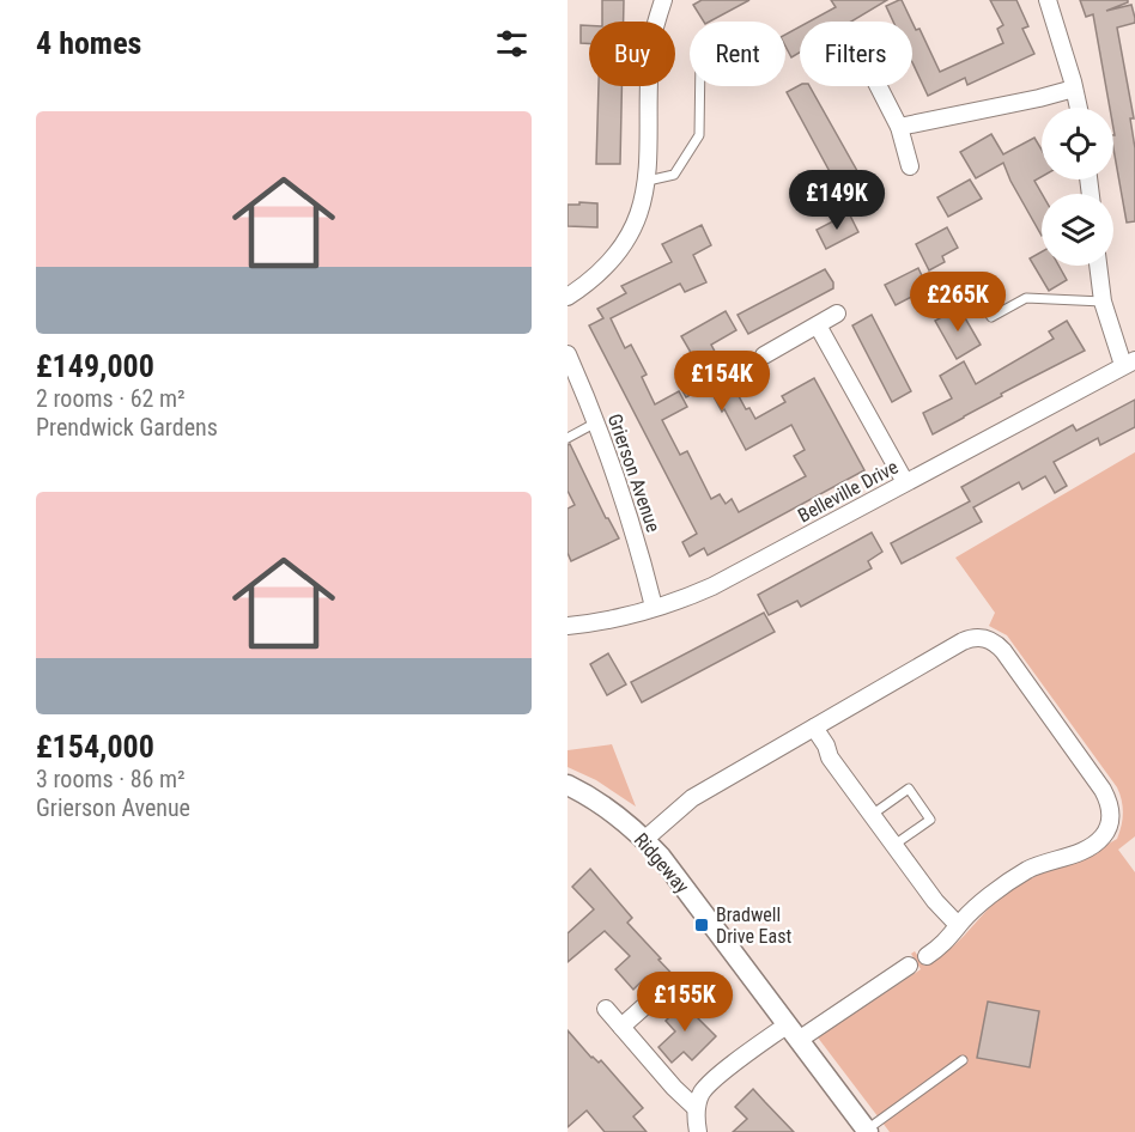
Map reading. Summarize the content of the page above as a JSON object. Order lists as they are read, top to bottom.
{
  "streets": {
    "street": ["Grierson Avenue", "Belleville Drive", "Ridgeway"]
  },
  "crossings": [
    ["Grierson Avenue", "Belleville Drive"]
  ],
  "places": {
    "transit": ["Bradwell Drive East"]
  },
  "page": {
    "heading": "4 homes",
    "chip": ["Buy", "Rent", "Filters"],
    "list": [
      {
        "name": "£149,000",
        "note": "2 rooms · 62 m² · Prendwick Gardens"
      },
      {
        "name": "£154,000",
        "note": "3 rooms · 86 m² · Grierson Avenue"
      }
    ],
    "price": [
      "£149K",
      "£265K",
      "£154K",
      "£155K"
    ]
  }
}
